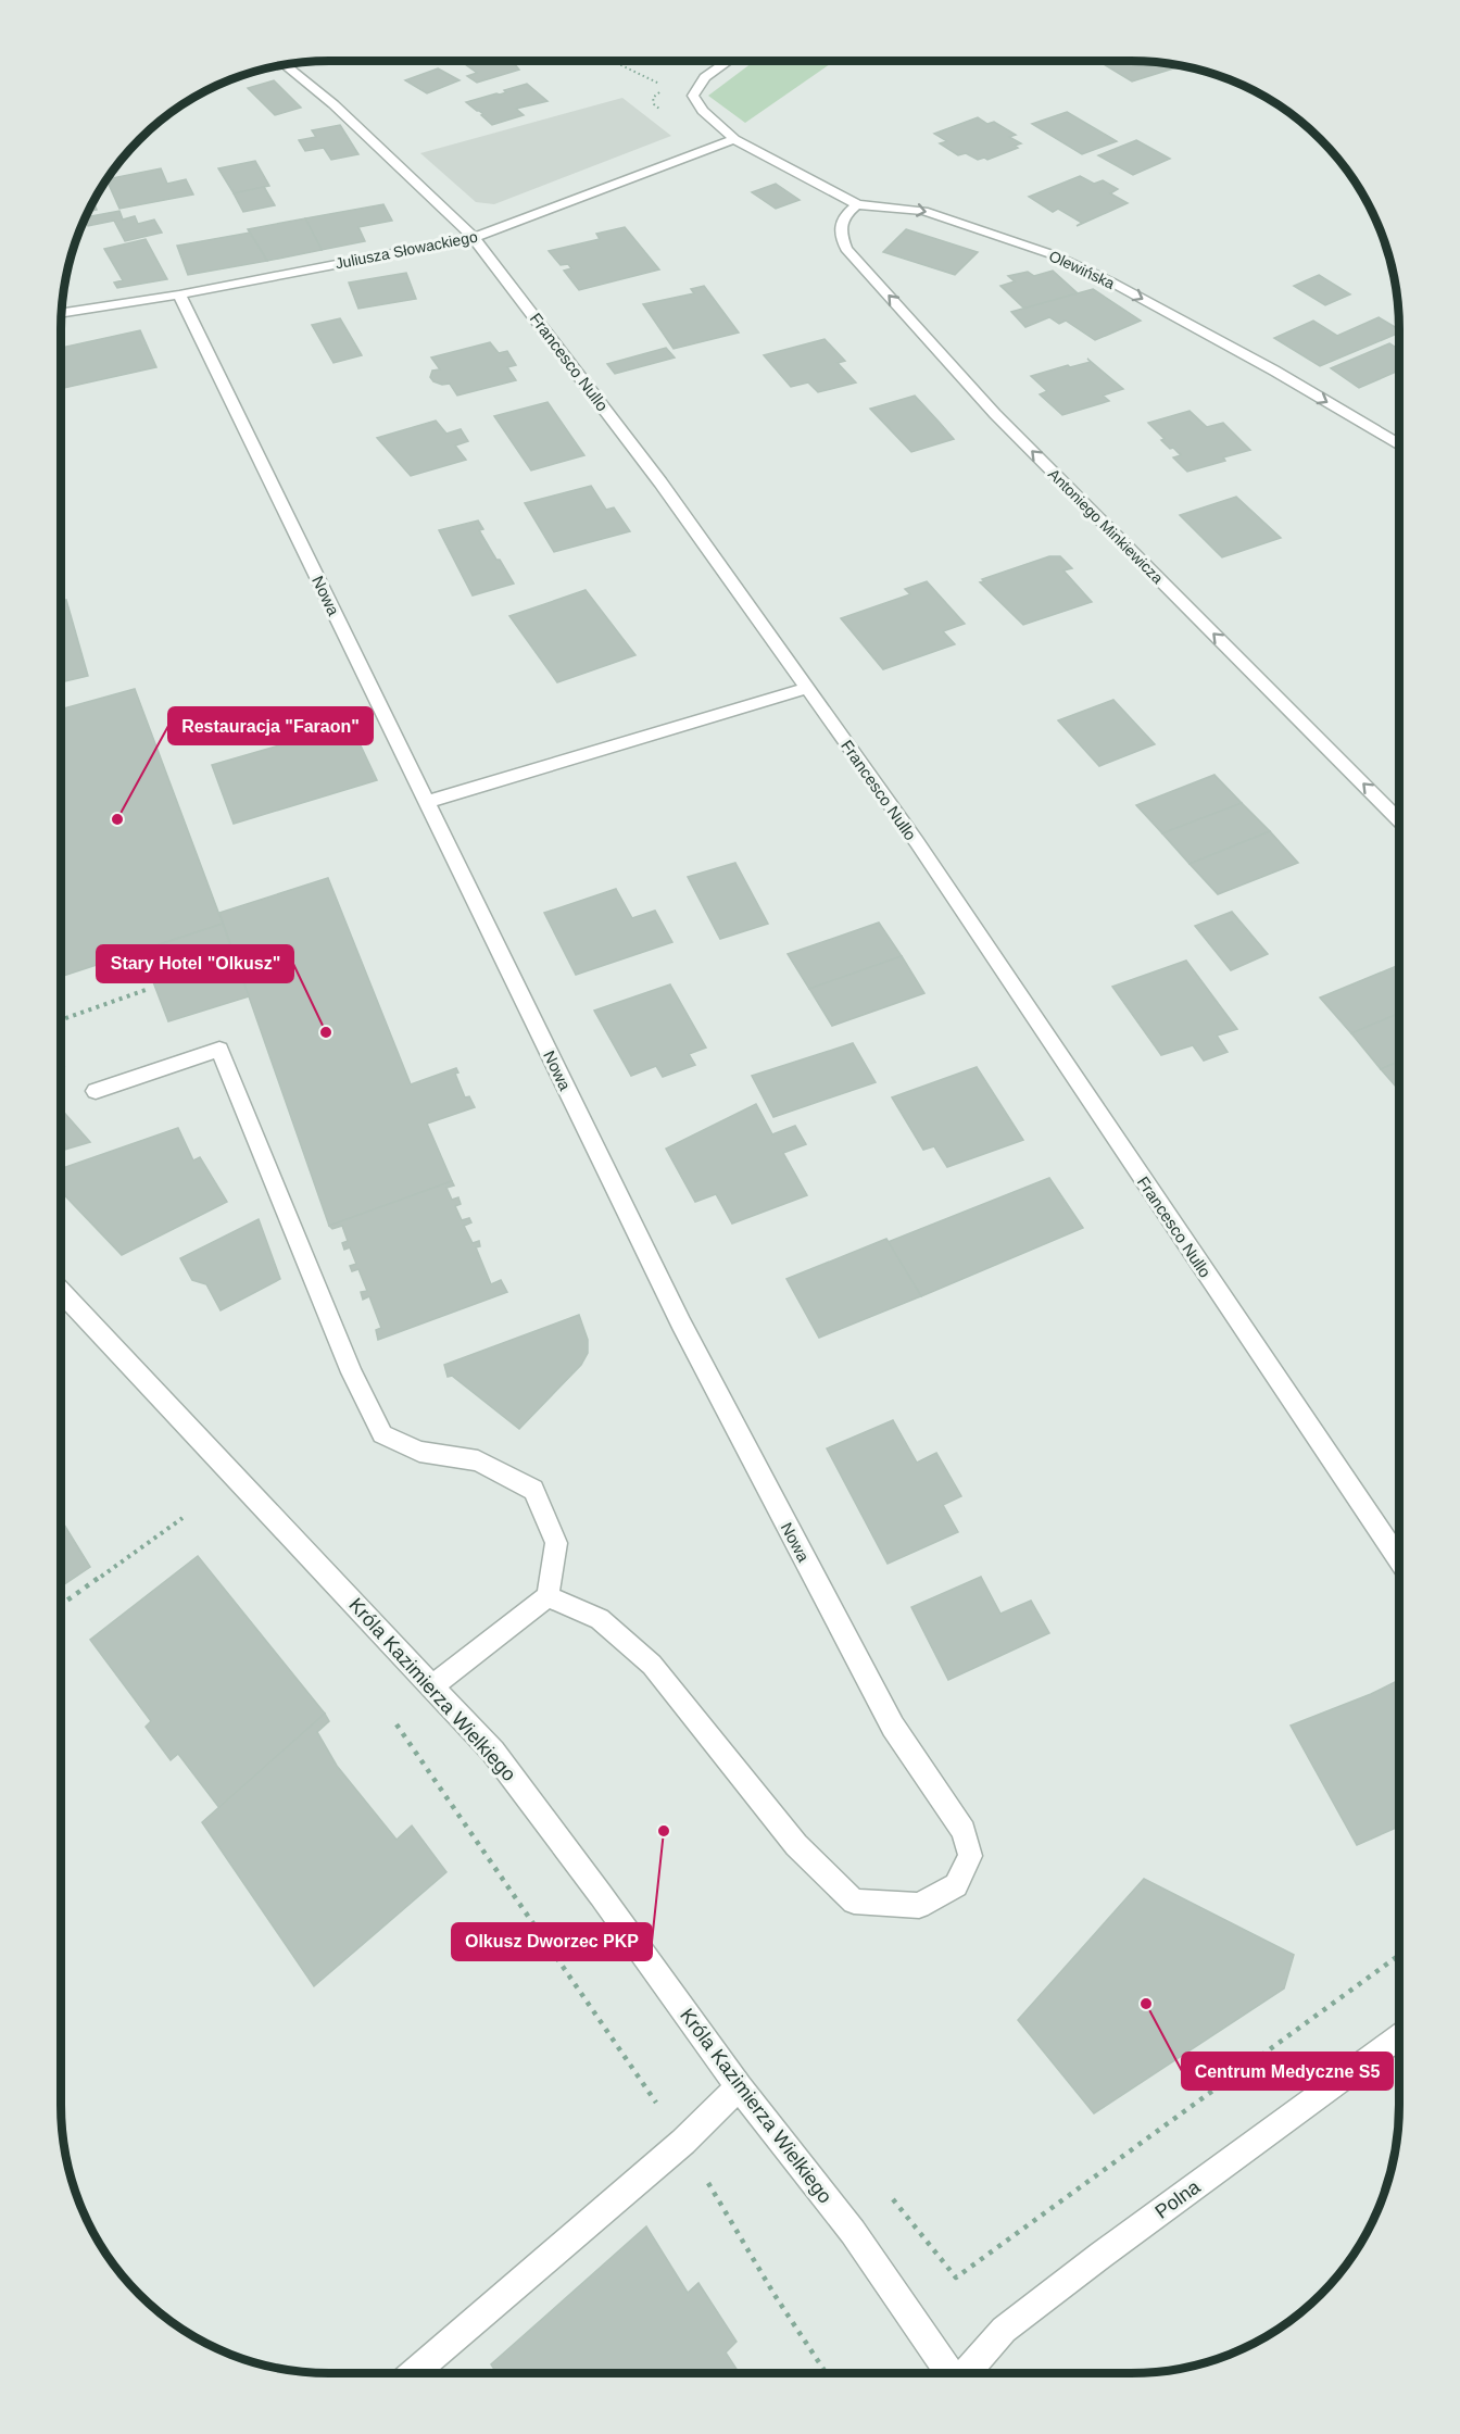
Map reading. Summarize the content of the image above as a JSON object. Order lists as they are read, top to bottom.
{
  "streets": {
    "street": [
      "Juliusza Słowackiego",
      "Olewińska",
      "Francesco Nullo",
      "Antoniego Minkiewicza",
      "Nowa",
      "Króla Kazimierza Wielkiego",
      "Polna"
    ]
  },
  "crossings": [
    ["Juliusza Słowackiego", "Olewińska"],
    ["Juliusza Słowackiego", "Francesco Nullo"],
    ["Juliusza Słowackiego", "Nowa"],
    ["Olewińska", "Antoniego Minkiewicza"]
  ],
  "one_way": ["Olewińska", "Antoniego Minkiewicza"],
  "places": [
    "Restauracja \"Faraon\"",
    "Stary Hotel \"Olkusz\"",
    "Olkusz Dworzec PKP",
    "Centrum Medyczne S5"
  ]
}
